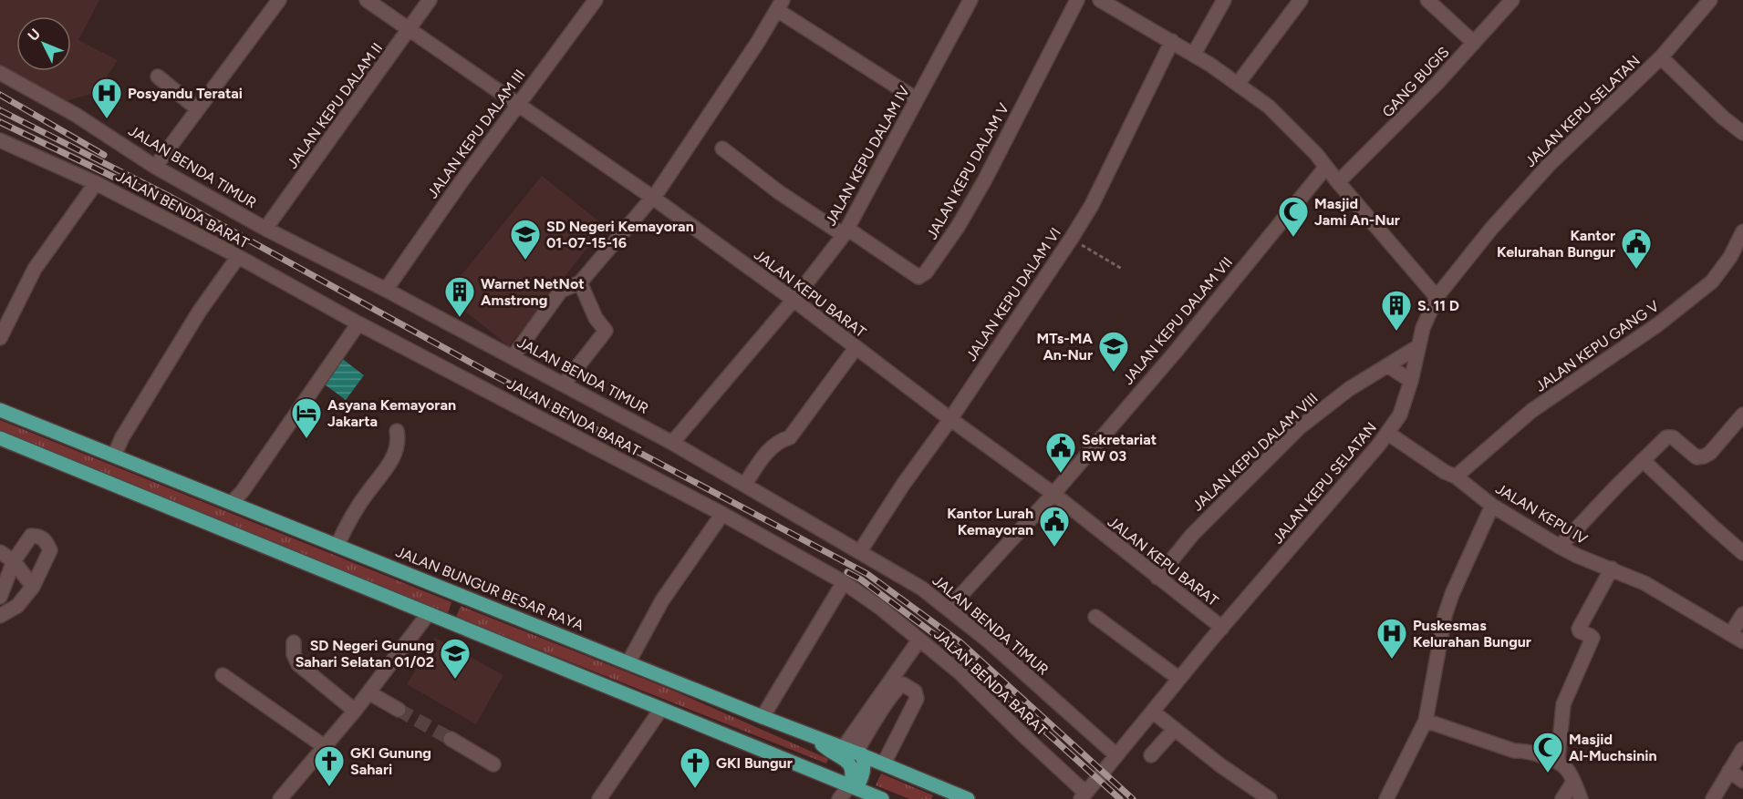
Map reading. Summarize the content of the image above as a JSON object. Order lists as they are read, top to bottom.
{
  "streets": {
    "main road": ["JALAN BUNGUR BESAR RAYA"],
    "street": [
      "GANG BUGIS",
      "JALAN KEPU DALAM II",
      "JALAN KEPU SELATAN",
      "JALAN KEPU DALAM III",
      "JALAN KEPU DALAM IV",
      "JALAN BENDA TIMUR",
      "JALAN KEPU DALAM V",
      "JALAN BENDA BARAT",
      "JALAN KEPU BARAT",
      "JALAN KEPU DALAM VI",
      "JALAN KEPU DALAM VII",
      "JALAN KEPU GANG V",
      "JALAN KEPU DALAM VIII",
      "JALAN KEPU IV"
    ]
  },
  "crossings": [
    ["JALAN KEPU DALAM II", "JALAN BENDA TIMUR"],
    ["JALAN KEPU DALAM II", "JALAN KEPU BARAT"],
    ["JALAN KEPU SELATAN", "JALAN BENDA TIMUR"],
    ["JALAN KEPU SELATAN", "JALAN BENDA BARAT"],
    ["JALAN KEPU SELATAN", "JALAN KEPU BARAT"],
    ["JALAN KEPU SELATAN", "JALAN KEPU DALAM VIII"],
    ["JALAN KEPU SELATAN", "JALAN KEPU IV"],
    ["JALAN KEPU DALAM III", "JALAN BENDA TIMUR"],
    ["JALAN KEPU DALAM III", "JALAN KEPU BARAT"],
    ["JALAN KEPU DALAM IV", "JALAN BENDA TIMUR"],
    ["JALAN KEPU DALAM IV", "JALAN KEPU DALAM V"],
    ["JALAN KEPU DALAM IV", "JALAN KEPU BARAT"],
    ["JALAN BENDA TIMUR", "JALAN KEPU DALAM VI"],
    ["JALAN KEPU BARAT", "JALAN KEPU DALAM VI"],
    ["JALAN KEPU BARAT", "JALAN KEPU DALAM VII"],
    ["JALAN KEPU BARAT", "JALAN KEPU DALAM VIII"],
    ["JALAN KEPU GANG V", "JALAN KEPU IV"]
  ],
  "places": {
    "hospital": ["Posyandu Teratai", "Puskesmas Kelurahan Bungur"],
    "mosque": ["Masjid Jami An-Nur", "Masjid Al-Muchsinin"],
    "school or university": ["SD Negeri Kemayoran 01-07-15-16", "MTs-MA An-Nur", "SD Negeri Gunung Sahari Selatan 01/02"],
    "public building": ["Kantor Kelurahan Bungur", "Sekretariat RW 03", "Kantor Lurah Kemayoran"],
    "building": ["Warnet NetNot Amstrong", "S. 11 D"],
    "hotel": ["Asyana Kemayoran Jakarta"],
    "church": ["GKI Gunung Sahari", "GKI Bungur"]
  },
  "north": "top left"
}
